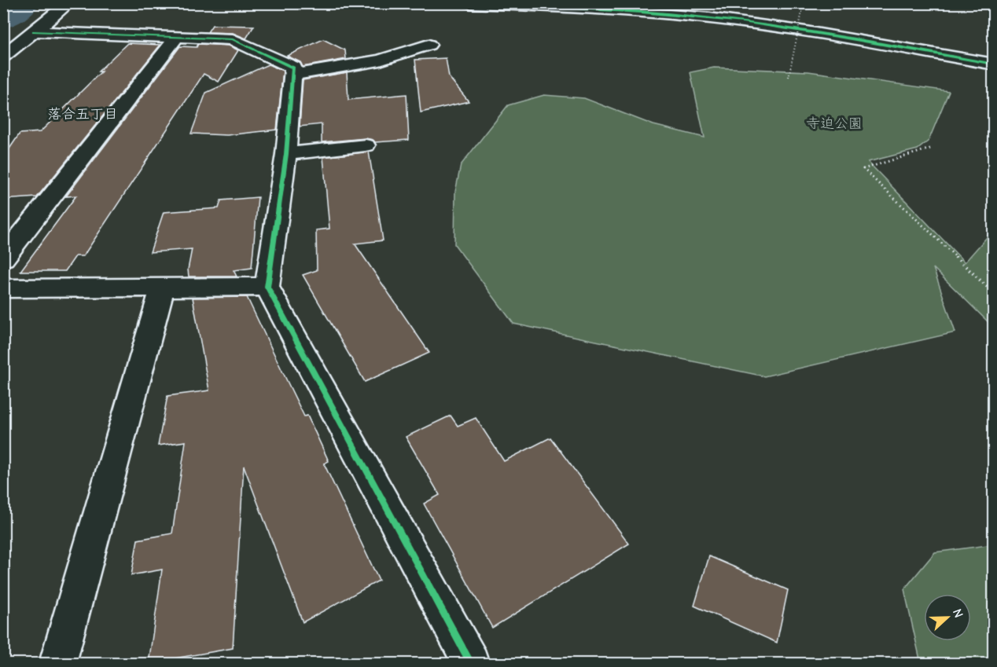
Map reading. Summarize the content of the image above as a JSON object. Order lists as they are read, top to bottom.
{
  "districts": ["落合五丁目"],
  "parks": ["寺迫公園"],
  "north": "right"
}
